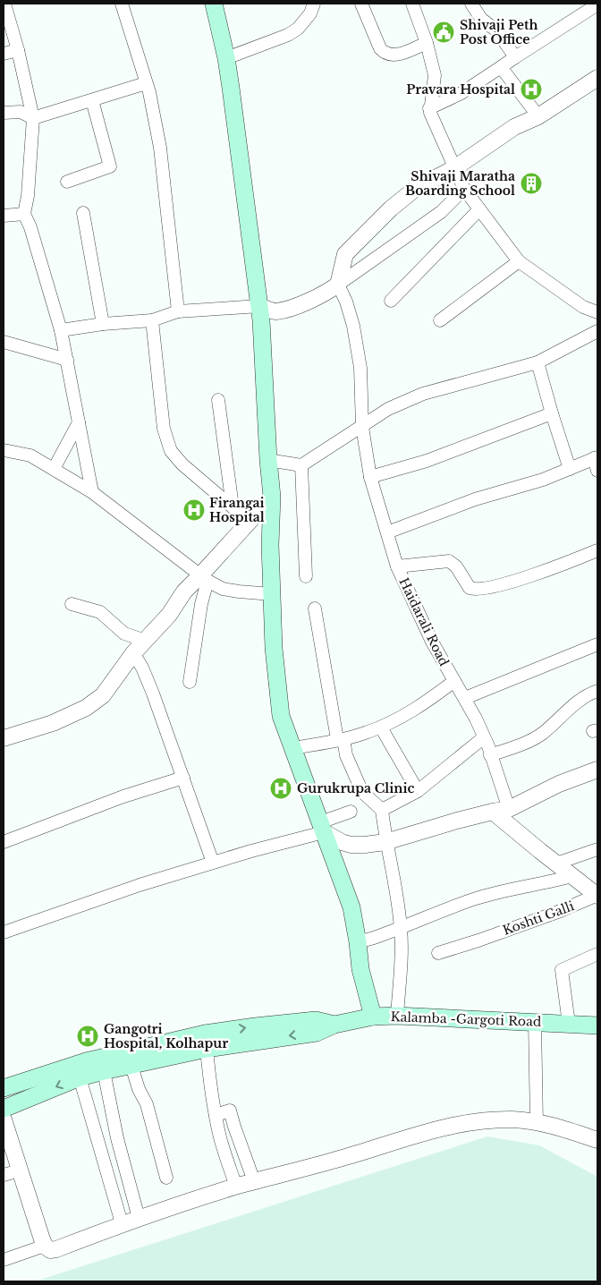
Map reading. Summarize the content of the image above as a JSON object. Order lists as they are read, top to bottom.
{
  "streets": {
    "main road": ["Kalamba -Gargoti Road"],
    "street": ["Haidarali Road", "Koshti Galli"]
  },
  "places": {
    "public building": ["Shivaji Peth Post Office"],
    "hospital": [
      "Pravara Hospital",
      "Firangai Hospital",
      "Gurukrupa Clinic",
      "Gangotri Hospital, Kolhapur"
    ],
    "building": ["Shivaji Maratha Boarding School"]
  }
}
